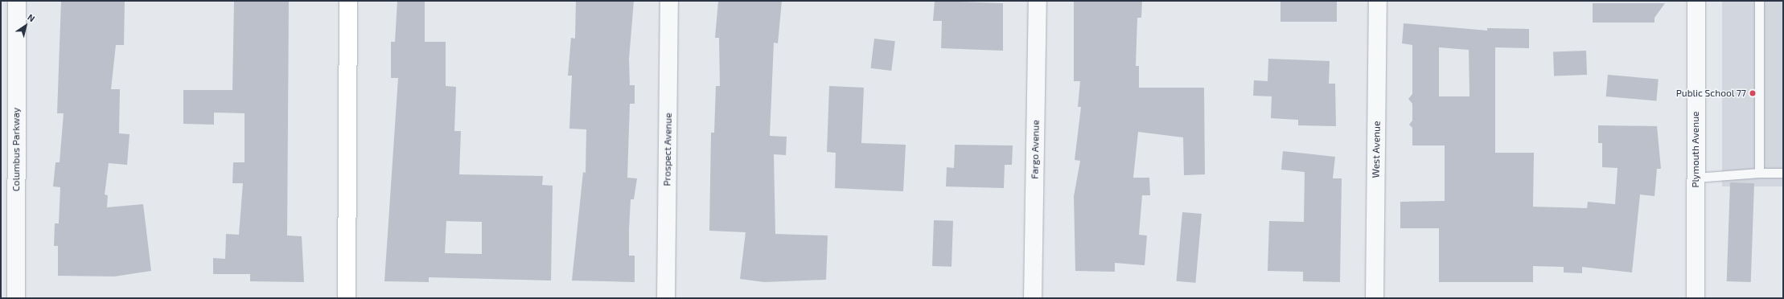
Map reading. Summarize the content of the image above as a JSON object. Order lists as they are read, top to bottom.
{
  "streets": {
    "street": [
      "Columbus Parkway",
      "Prospect Avenue",
      "Fargo Avenue",
      "West Avenue",
      "Plymouth Avenue"
    ]
  },
  "places": ["Public School 77"],
  "north": "top right"
}
